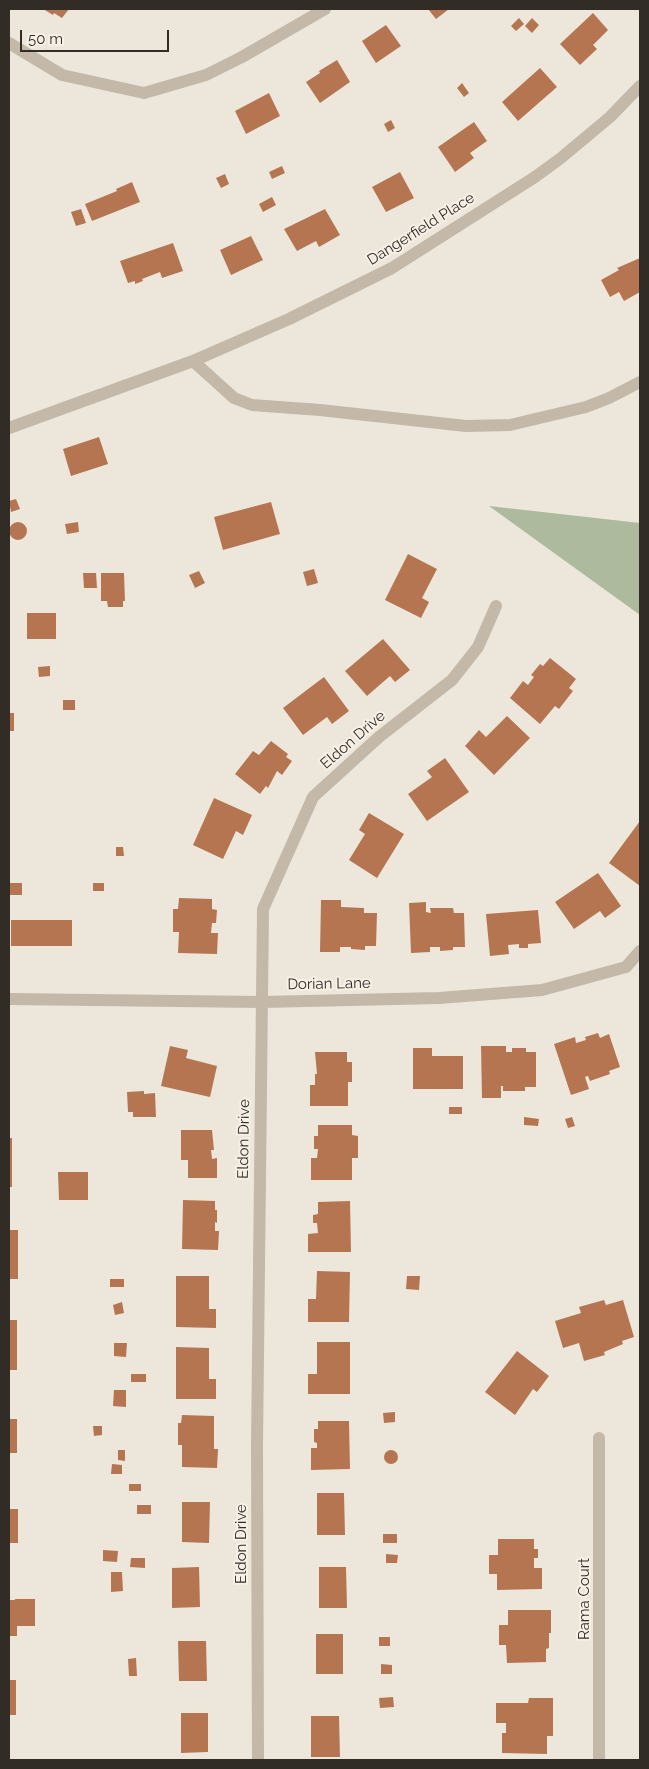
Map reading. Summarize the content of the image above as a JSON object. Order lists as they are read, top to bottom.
{
  "streets": {
    "street": [
      "Dangerfield Place",
      "Eldon Drive",
      "Dorian Lane",
      "Rama Court"
    ]
  },
  "crossings": [
    ["Eldon Drive", "Dorian Lane"]
  ],
  "scale_bar": "50 m"
}
